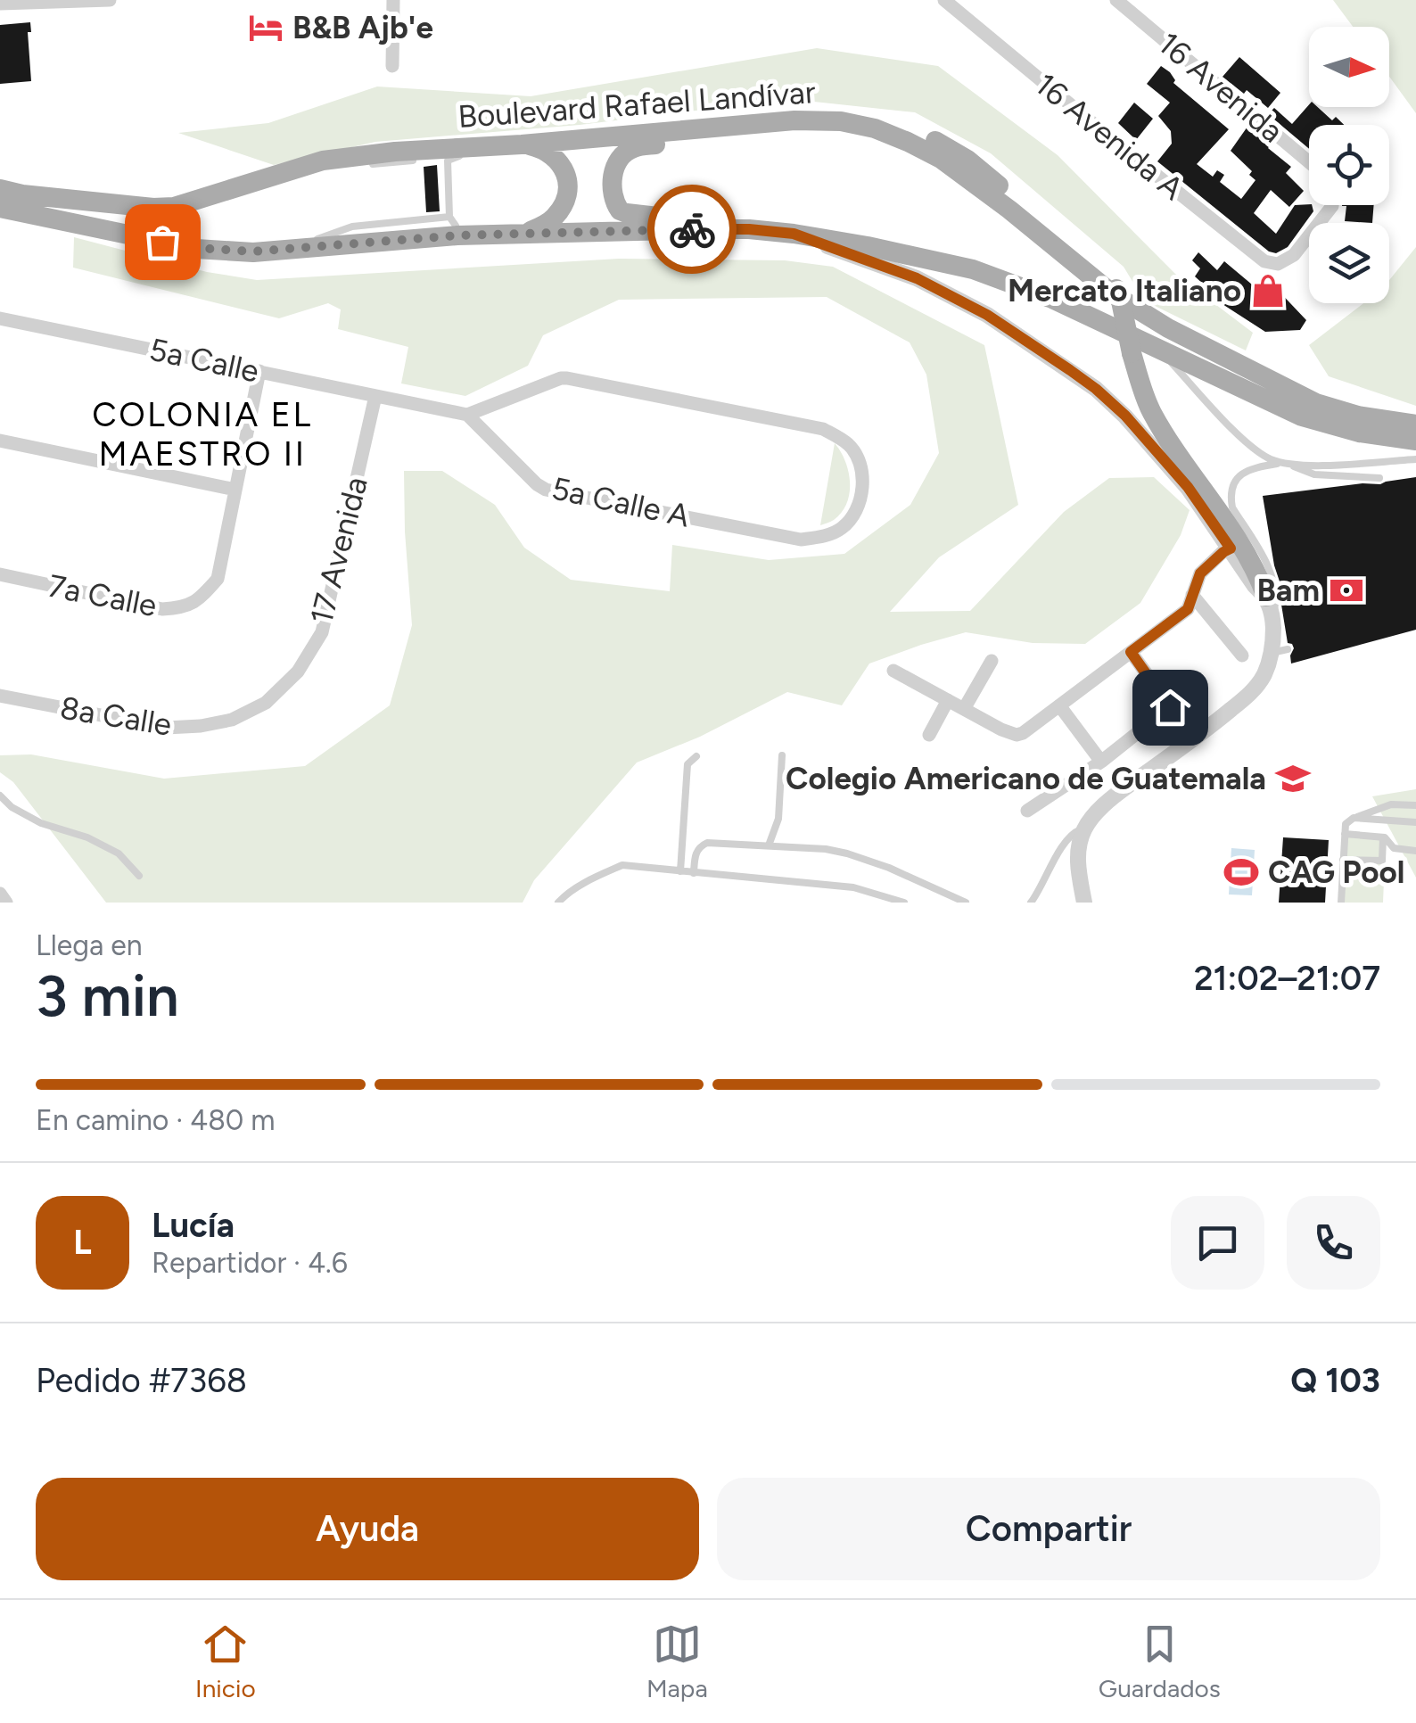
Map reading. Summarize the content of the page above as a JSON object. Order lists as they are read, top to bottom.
{
  "streets": {
    "main road": ["Boulevard Rafael Landívar"],
    "street": [
      "16 Avenida",
      "16 Avenida A",
      "5a Calle",
      "5a Calle A",
      "17 Avenida",
      "7a Calle",
      "8a Calle"
    ]
  },
  "crossings": [
    ["5a Calle", "5a Calle A"],
    ["5a Calle", "17 Avenida"],
    ["17 Avenida", "8a Calle"]
  ],
  "districts": ["COLONIA EL MAESTRO II"],
  "places": {
    "hotel": ["B&B Ajb'e"],
    "shop": ["Mercato Italiano"],
    "bank": ["Bam"],
    "school or university": ["Colegio Americano de Guatemala"],
    "sports": ["CAG Pool"]
  },
  "north": "right",
  "page": {
    "heading": ["3 min", "Llega en", "21:02–21:07"],
    "panel": [
      "Lucía",
      "Repartidor · 4.6",
      "Pedido #7368",
      "Q 103"
    ],
    "bar": "En camino · 480 m",
    "round": "L",
    "buttons": ["Ayuda", "Compartir"],
    "tabs": ["Inicio", "Mapa", "Guardados"]
  }
}
